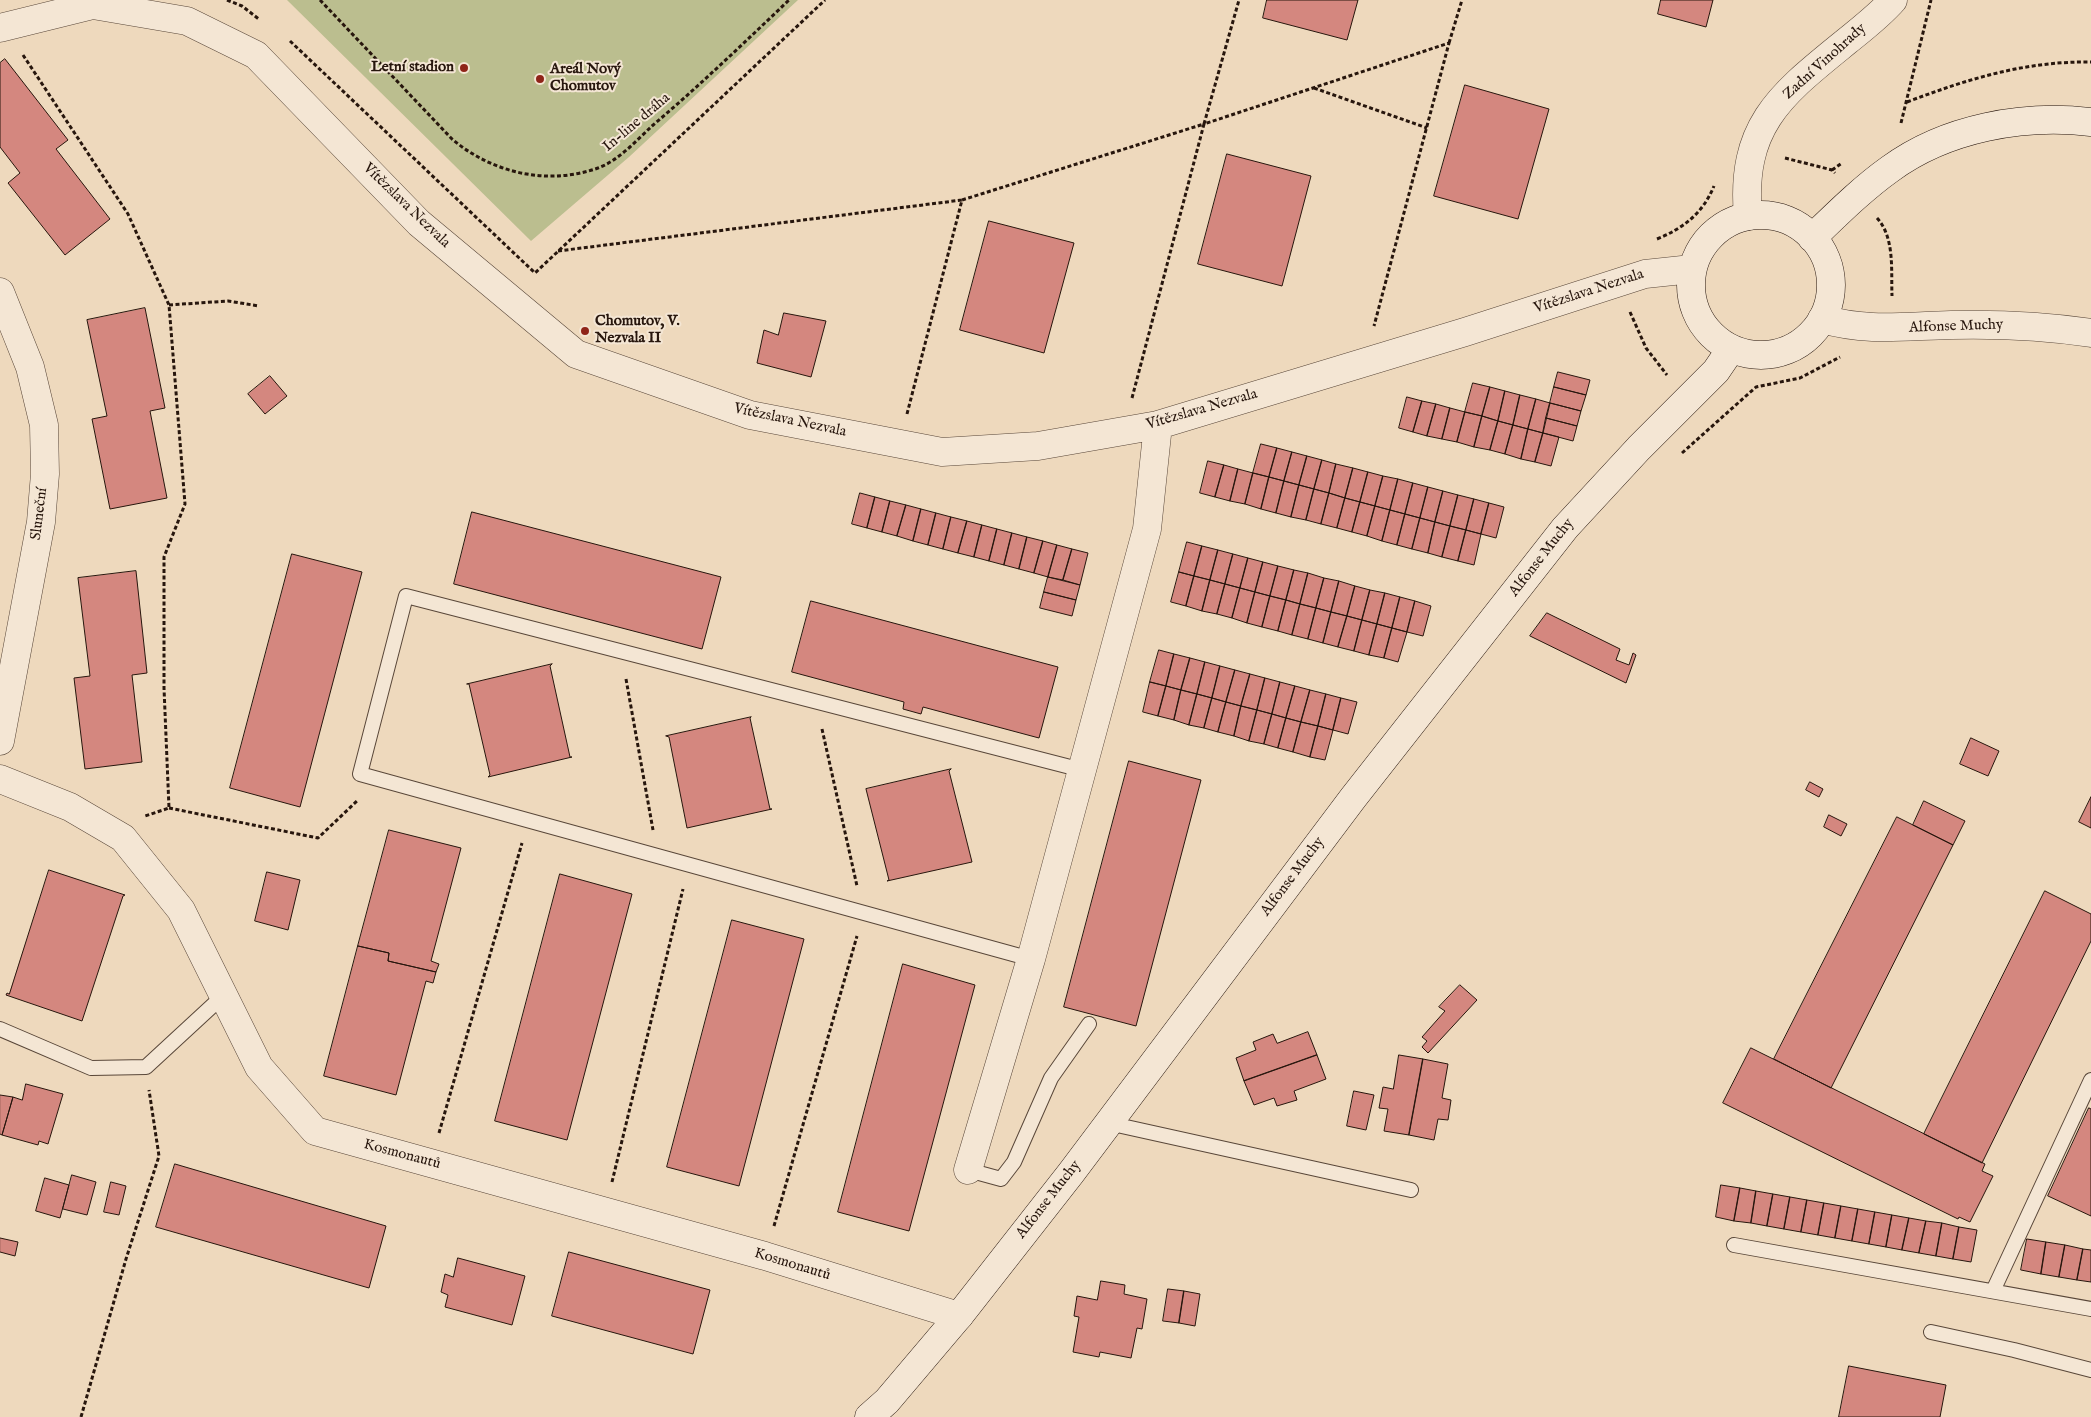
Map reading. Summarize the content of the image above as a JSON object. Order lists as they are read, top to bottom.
{
  "streets": {
    "street": [
      "Zadní Vinohrady",
      "Vítězslava Nezvala",
      "Alfonse Muchy",
      "Sluneční",
      "Kosmonautů"
    ],
    "path": ["In-line dráha"]
  },
  "crossings": [
    ["Zadní Vinohrady", "Vítězslava Nezvala"],
    ["Zadní Vinohrady", "Alfonse Muchy"],
    ["Vítězslava Nezvala", "Alfonse Muchy"],
    ["Alfonse Muchy", "Kosmonautů"]
  ],
  "places": ["Letní stadion", "Areál Nový Chomutov", "Chomutov, V. Nezvala II"]
}
